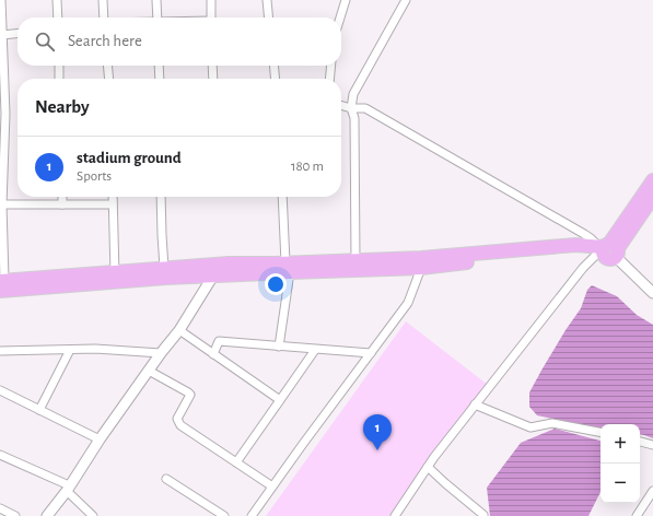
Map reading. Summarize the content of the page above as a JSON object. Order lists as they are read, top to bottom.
{
  "page": {
    "search": "Search here",
    "heading": "Nearby",
    "list": [
      {
        "mark": "1",
        "name": "stadium ground",
        "note": "Sports",
        "value": "180 m"
      }
    ],
    "pins": "1",
    "map_buttons": ["+", "−"]
  }
}
